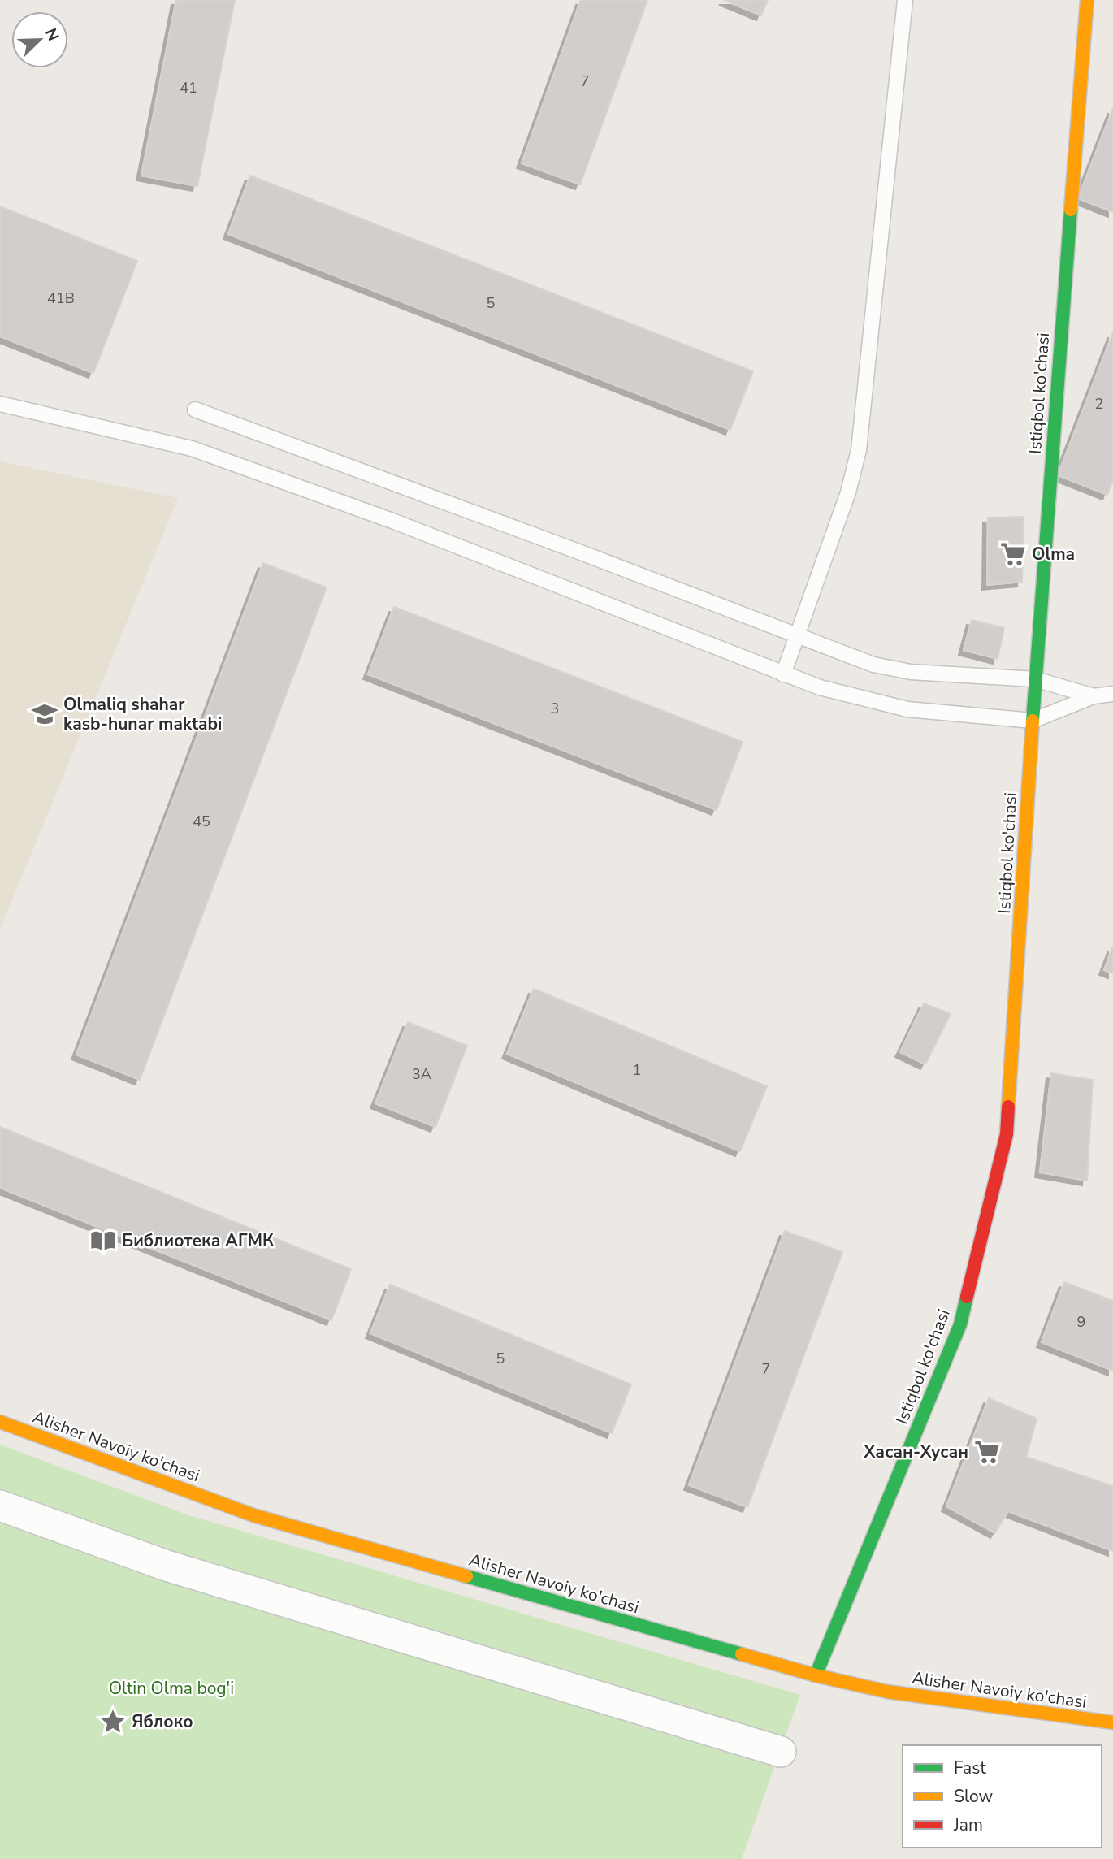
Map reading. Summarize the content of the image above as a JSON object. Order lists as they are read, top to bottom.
{
  "streets": {
    "street": ["Istiqbol ko'chasi", "Alisher Navoiy ko'chasi"]
  },
  "crossings": [
    ["Istiqbol ko'chasi", "Alisher Navoiy ko'chasi"]
  ],
  "parks": ["Oltin Olma bog'i"],
  "places": {
    "supermarket": ["Olma", "Хасан-Хусан"],
    "school or university": ["Olmaliq shahar kasb-hunar maktabi"],
    "library": ["Библиотека АГМК"],
    "place": ["Яблоко"]
  },
  "house_numbers": [
    "7",
    "41",
    "41B",
    "5",
    "2",
    "3",
    "45",
    "1",
    "3А",
    "9",
    "5",
    "7"
  ],
  "legend": ["Fast", "Slow", "Jam"],
  "north": "top right"
}
